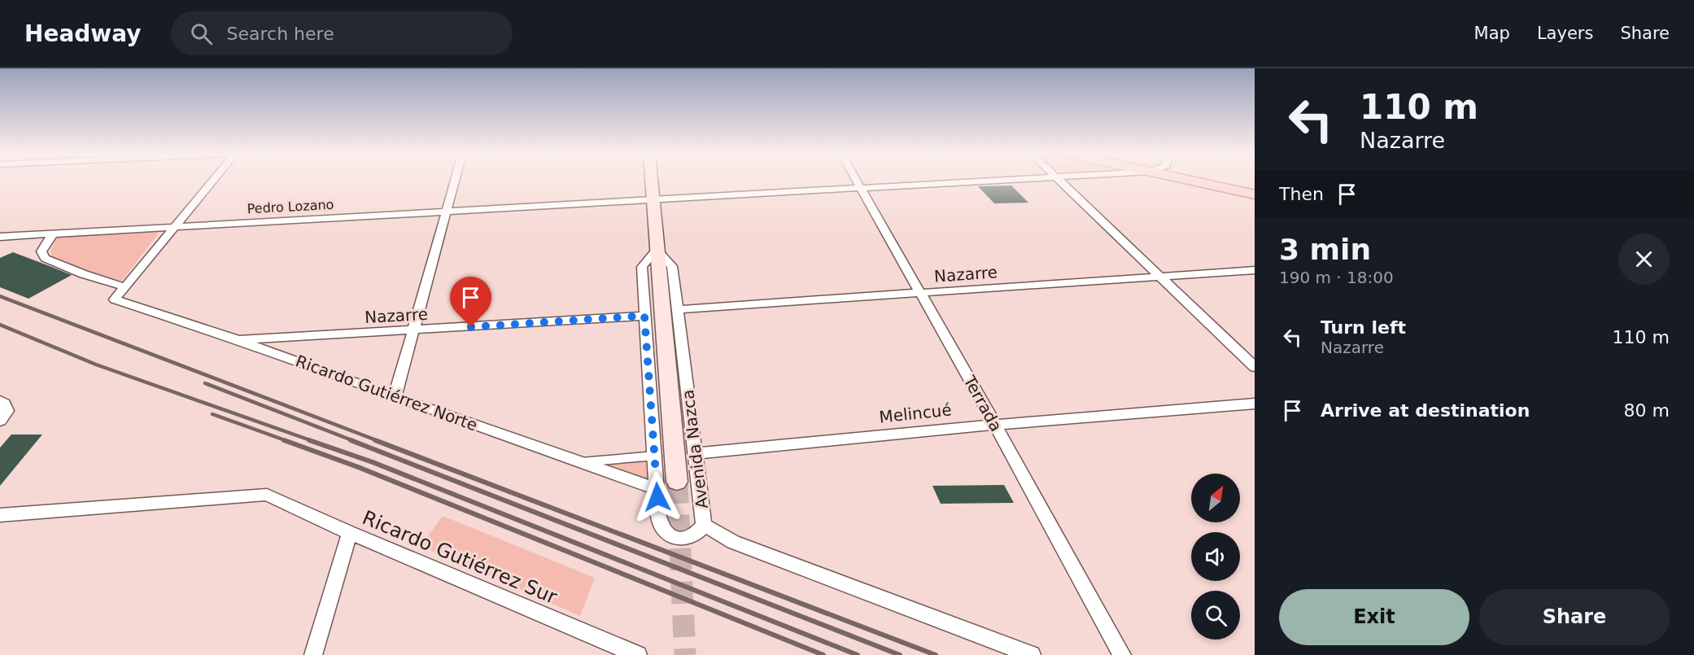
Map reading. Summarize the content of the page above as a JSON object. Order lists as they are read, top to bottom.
{
  "streets": {
    "main road": ["Avenida Nazca"],
    "street": [
      "Pedro Lozano",
      "Nazarre",
      "Ricardo Gutiérrez Norte",
      "Terrada",
      "Melincué",
      "Ricardo Gutiérrez Sur"
    ]
  },
  "crossings": [
    ["Pedro Lozano", "Terrada"],
    ["Pedro Lozano", "Avenida Nazca"],
    ["Nazarre", "Ricardo Gutiérrez Norte"],
    ["Nazarre", "Terrada"],
    ["Nazarre", "Avenida Nazca"],
    ["Ricardo Gutiérrez Norte", "Avenida Nazca"],
    ["Terrada", "Melincué"],
    ["Melincué", "Avenida Nazca"]
  ],
  "north": "top right",
  "page": {
    "header": "Headway",
    "search": "Search here",
    "nav": ["Map", "Layers", "Share"],
    "turn": ["110 m", "Nazarre"],
    "then": "Then",
    "heading": ["3 min", "190 m · 18:00"],
    "list": [
      {
        "name": "Turn left",
        "note": "Nazarre",
        "value": "110 m"
      },
      {
        "name": "Arrive at destination",
        "value": "80 m"
      }
    ],
    "buttons": ["Exit", "Share"]
  }
}
